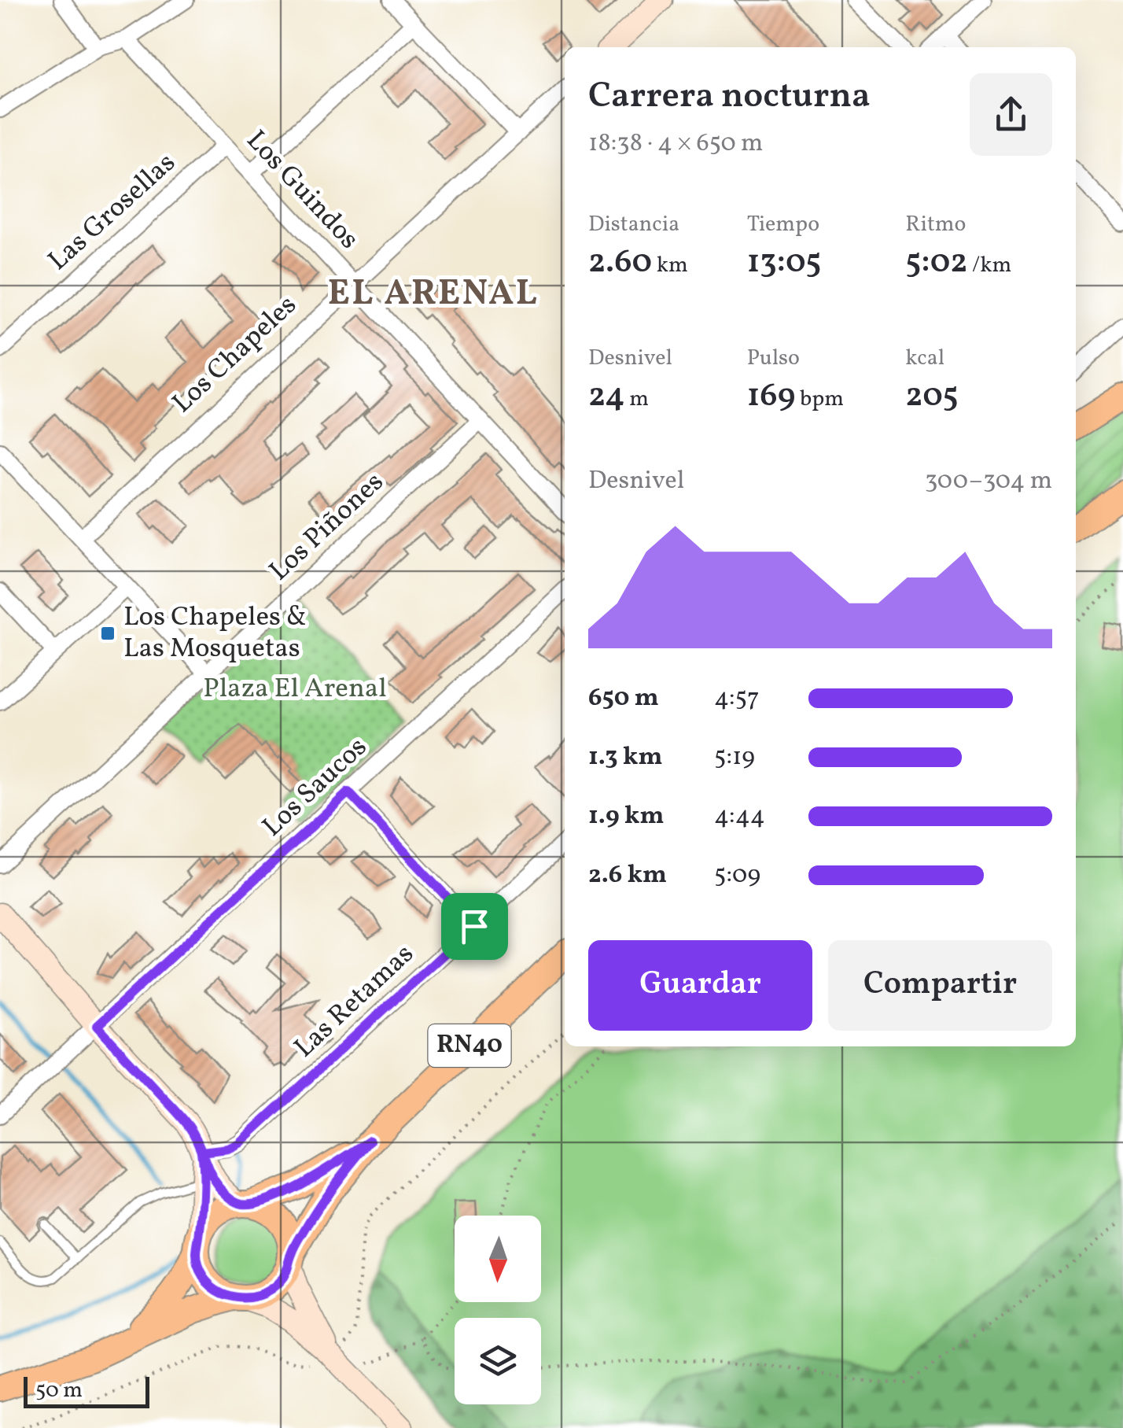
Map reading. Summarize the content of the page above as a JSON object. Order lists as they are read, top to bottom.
{
  "streets": {
    "main road": ["RN40"],
    "street": [
      "Los Guindos",
      "Las Grosellas",
      "Los Chapeles",
      "Los Piñones",
      "Los Saucos",
      "Las Retamas"
    ]
  },
  "crossings": [
    ["Los Guindos", "Las Grosellas"],
    ["Los Guindos", "Los Chapeles"],
    ["Los Guindos", "Los Piñones"]
  ],
  "districts": ["EL ARENAL"],
  "parks": ["Plaza El Arenal"],
  "places": {
    "transit": ["Los Chapeles & Las Mosquetas"]
  },
  "scale_bar": "50 m",
  "north": "bottom",
  "page": {
    "heading": ["Carrera nocturna", "18:38 · 4 × 650 m"],
    "stats": [
      ["Distancia", "2.60 km"],
      ["Tiempo", "13:05"],
      ["Ritmo", "5:02 /km"],
      ["Desnivel", "24 m"],
      ["Pulso", "169 bpm"],
      ["kcal", "205"]
    ],
    "chart": ["Desnivel", "300–304 m"],
    "list": [
      {
        "name": "650 m",
        "note": "4:57"
      },
      {
        "name": "1.3 km",
        "note": "5:19"
      },
      {
        "name": "1.9 km",
        "note": "4:44"
      },
      {
        "name": "2.6 km",
        "note": "5:09"
      }
    ],
    "buttons": ["Guardar", "Compartir"],
    "scale": "50 m"
  }
}
